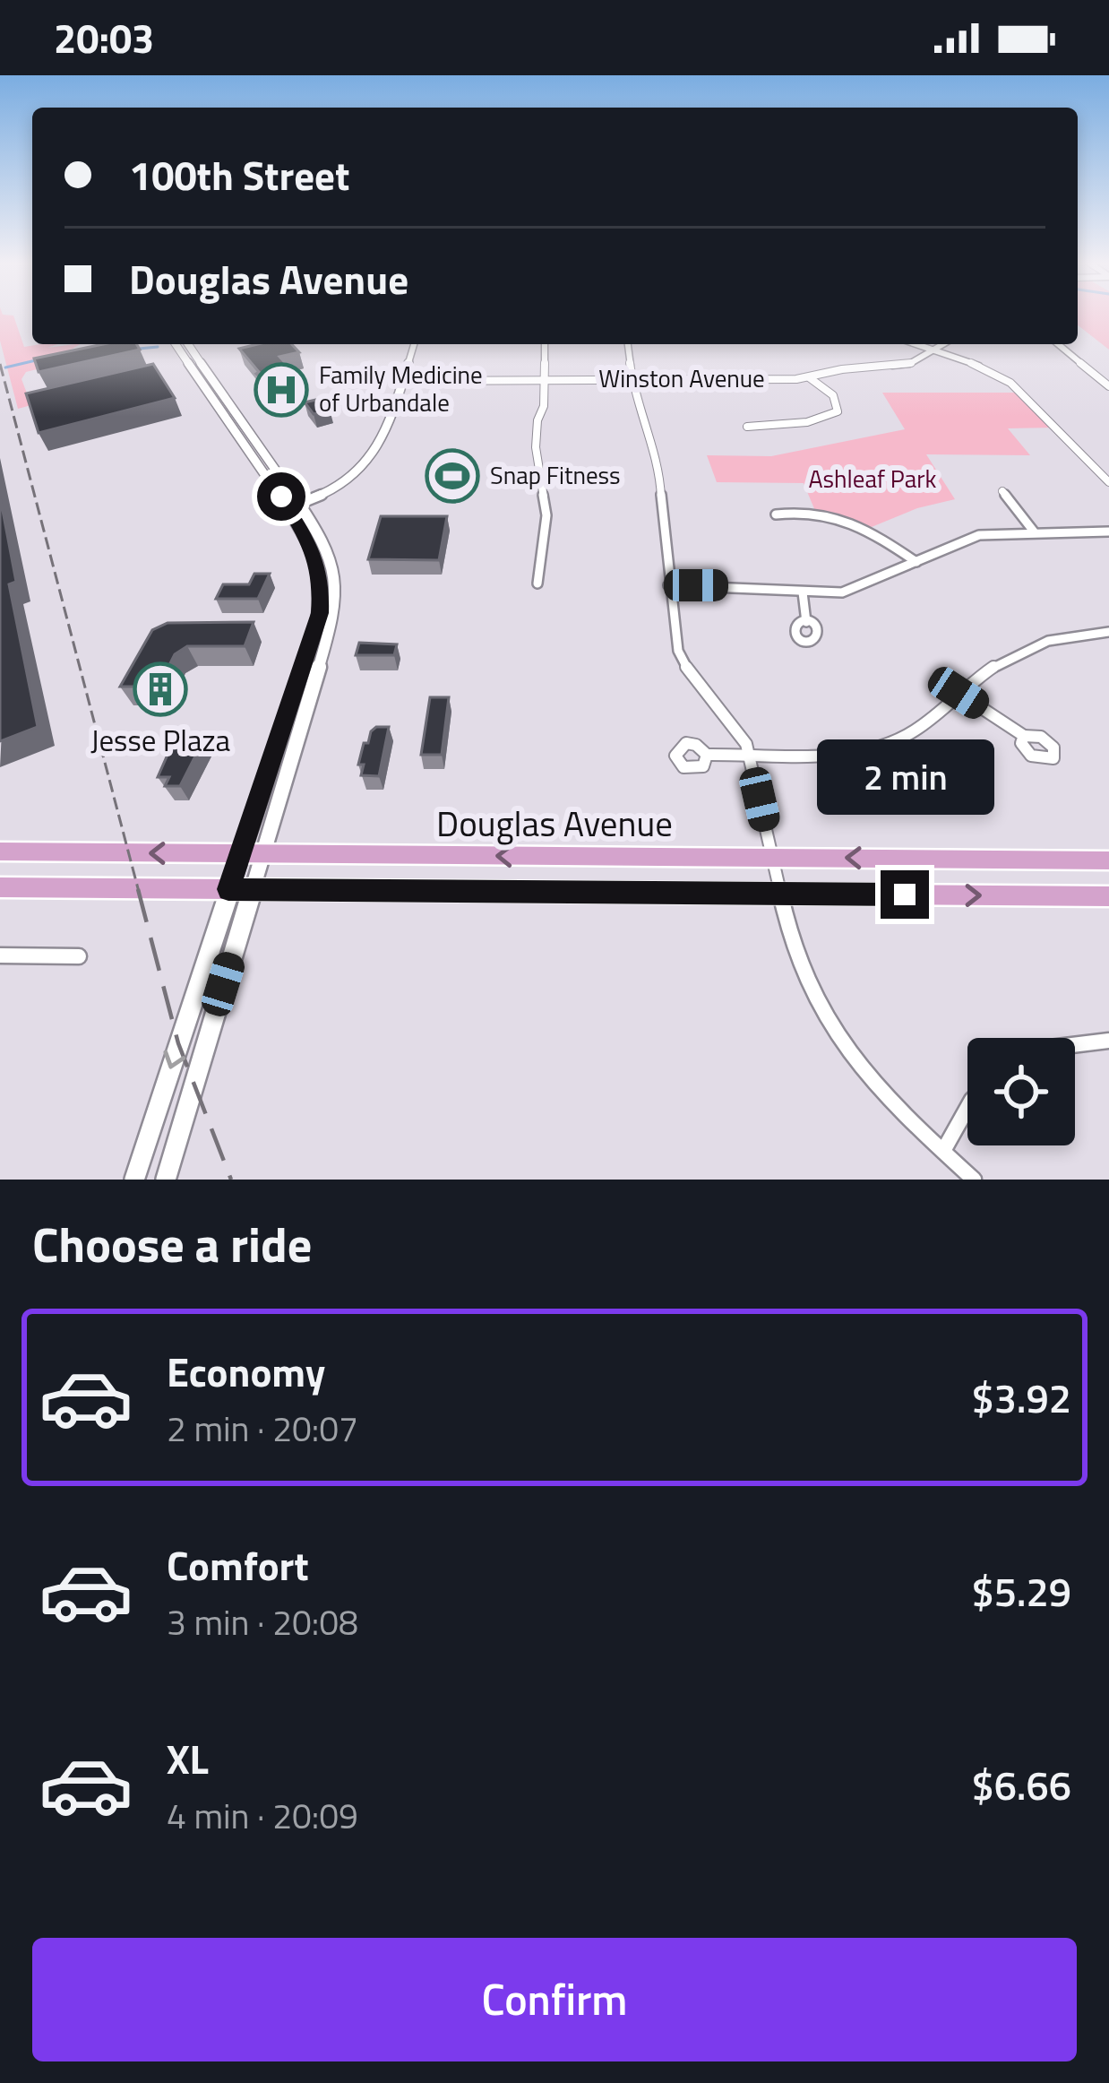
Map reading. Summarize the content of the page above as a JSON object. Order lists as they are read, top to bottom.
{
  "streets": {
    "main road": ["Douglas Avenue"],
    "street": ["Winston Avenue"]
  },
  "parks": ["Ashleaf Park"],
  "places": {
    "hospital": ["Family Medicine of Urbandale"],
    "sports": ["Snap Fitness"],
    "building": ["Jesse Plaza"]
  },
  "page": {
    "status": "20:03",
    "banner": ["100th Street", "Douglas Avenue"],
    "bubble": "2 min",
    "heading": "Choose a ride",
    "list": [
      {
        "name": "Economy",
        "note": "2 min · 20:07",
        "value": "$3.92"
      },
      {
        "name": "Comfort",
        "note": "3 min · 20:08",
        "value": "$5.29"
      },
      {
        "name": "XL",
        "note": "4 min · 20:09",
        "value": "$6.66"
      }
    ],
    "buttons": "Confirm"
  }
}
